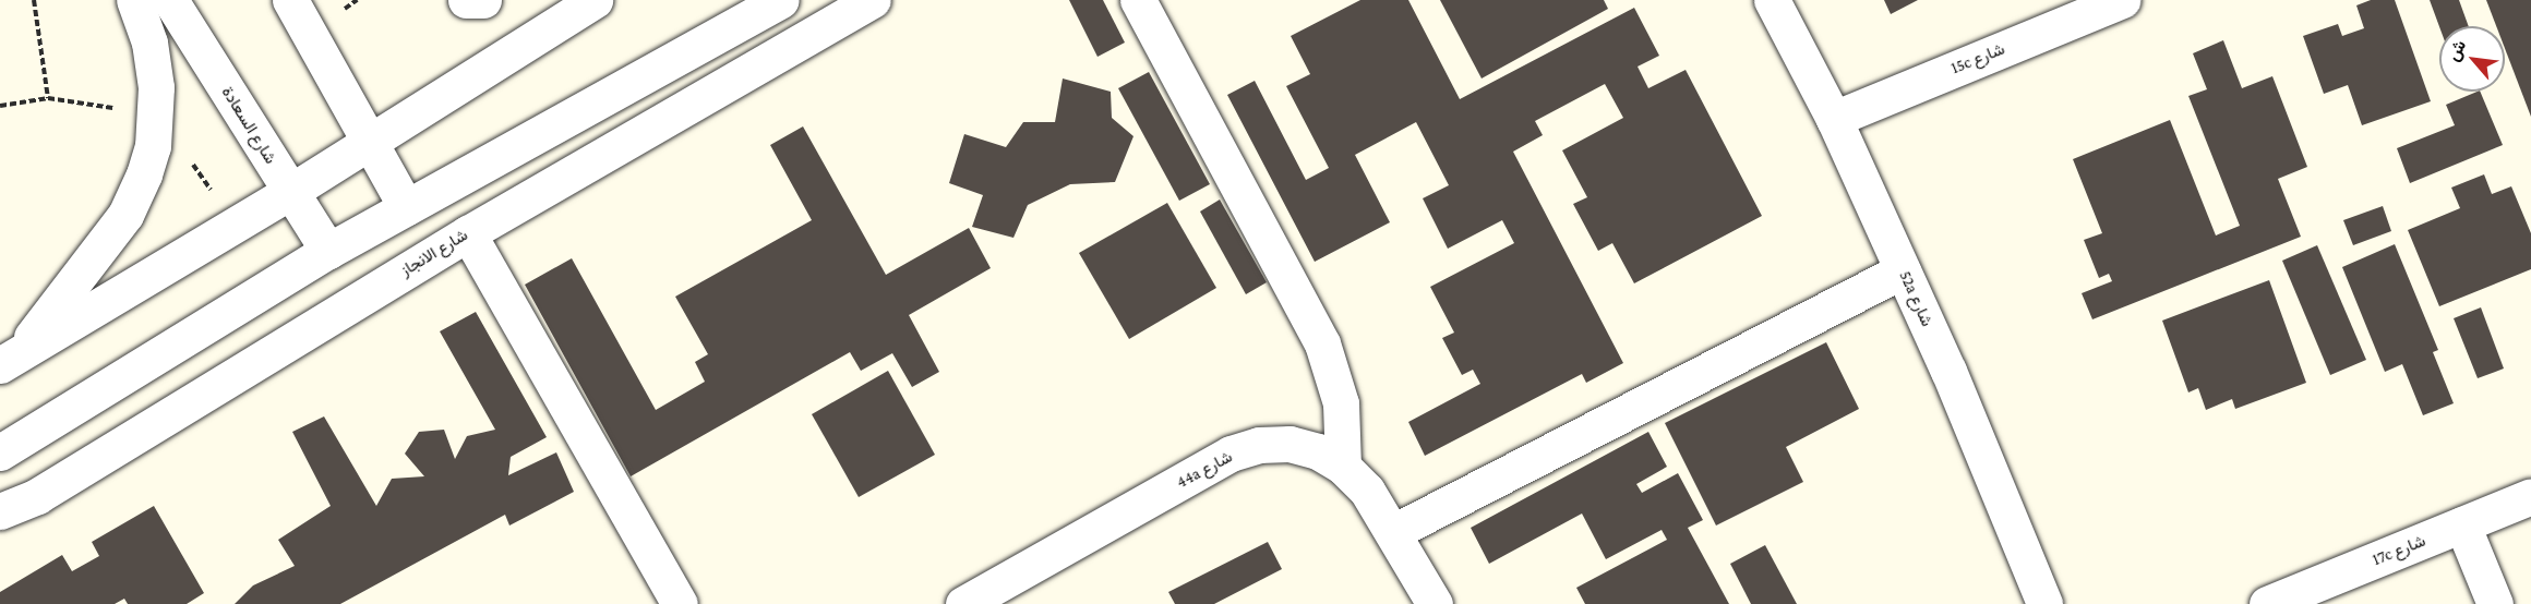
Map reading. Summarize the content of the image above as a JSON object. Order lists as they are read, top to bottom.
{
  "streets": {
    "street": [
      "15c شارع",
      "شارع السعادة",
      "شارع الانجاز",
      "52a شارع",
      "44a شارع",
      "17c شارع"
    ]
  },
  "crossings": [
    ["15c شارع", "52a شارع"]
  ],
  "north": "top left"
}
